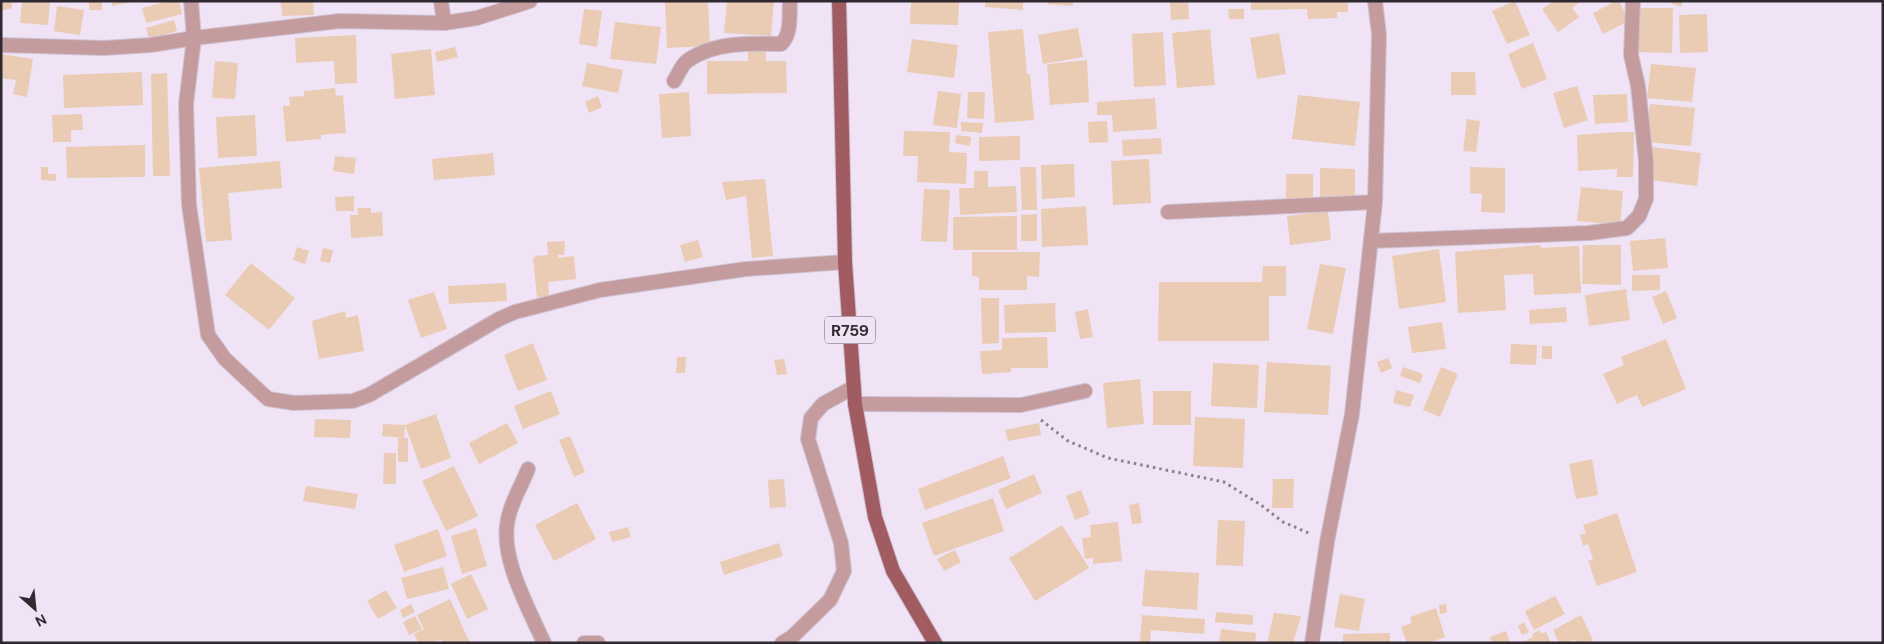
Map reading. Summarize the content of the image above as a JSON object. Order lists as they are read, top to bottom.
{
  "streets": {
    "main road": ["R759"]
  },
  "north": "bottom right"
}
